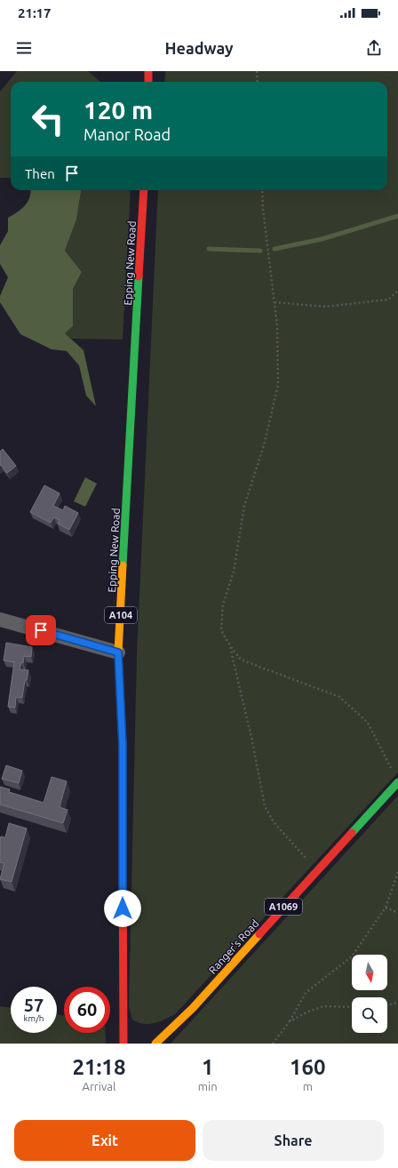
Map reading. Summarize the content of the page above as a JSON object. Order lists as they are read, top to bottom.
{
  "streets": {
    "main road": [
      "Epping New Road",
      "A104",
      "A1069",
      "Ranger's Road"
    ]
  },
  "north": "bottom",
  "page": {
    "status": "21:17",
    "header": "Headway",
    "turn": ["120 m", "Manor Road"],
    "then": "Then",
    "speed": "57 km/h",
    "limit": "60",
    "eta": [
      "21:18",
      "Arrival",
      "1",
      "min",
      "160",
      "m"
    ],
    "buttons": ["Exit", "Share"]
  }
}
